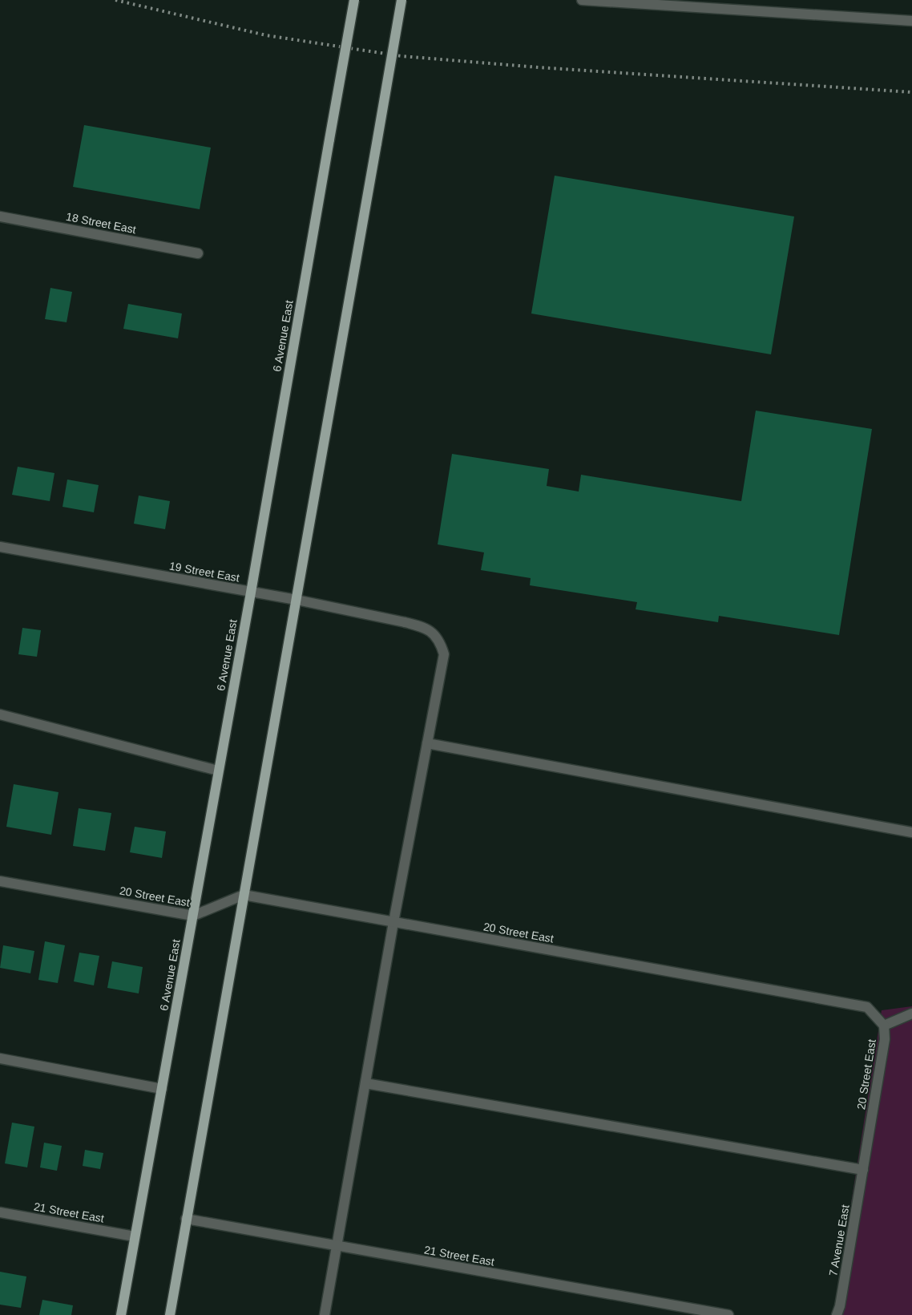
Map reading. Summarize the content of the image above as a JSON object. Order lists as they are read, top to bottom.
{
  "streets": {
    "main road": ["6 Avenue East"],
    "street": [
      "18 Street East",
      "19 Street East",
      "20 Street East",
      "21 Street East",
      "7 Avenue East"
    ]
  },
  "crossings": [
    ["6 Avenue East", "19 Street East"],
    ["6 Avenue East", "20 Street East"],
    ["6 Avenue East", "21 Street East"],
    ["19 Street East", "20 Street East"],
    ["19 Street East", "21 Street East"],
    ["20 Street East", "7 Avenue East"]
  ]
}
